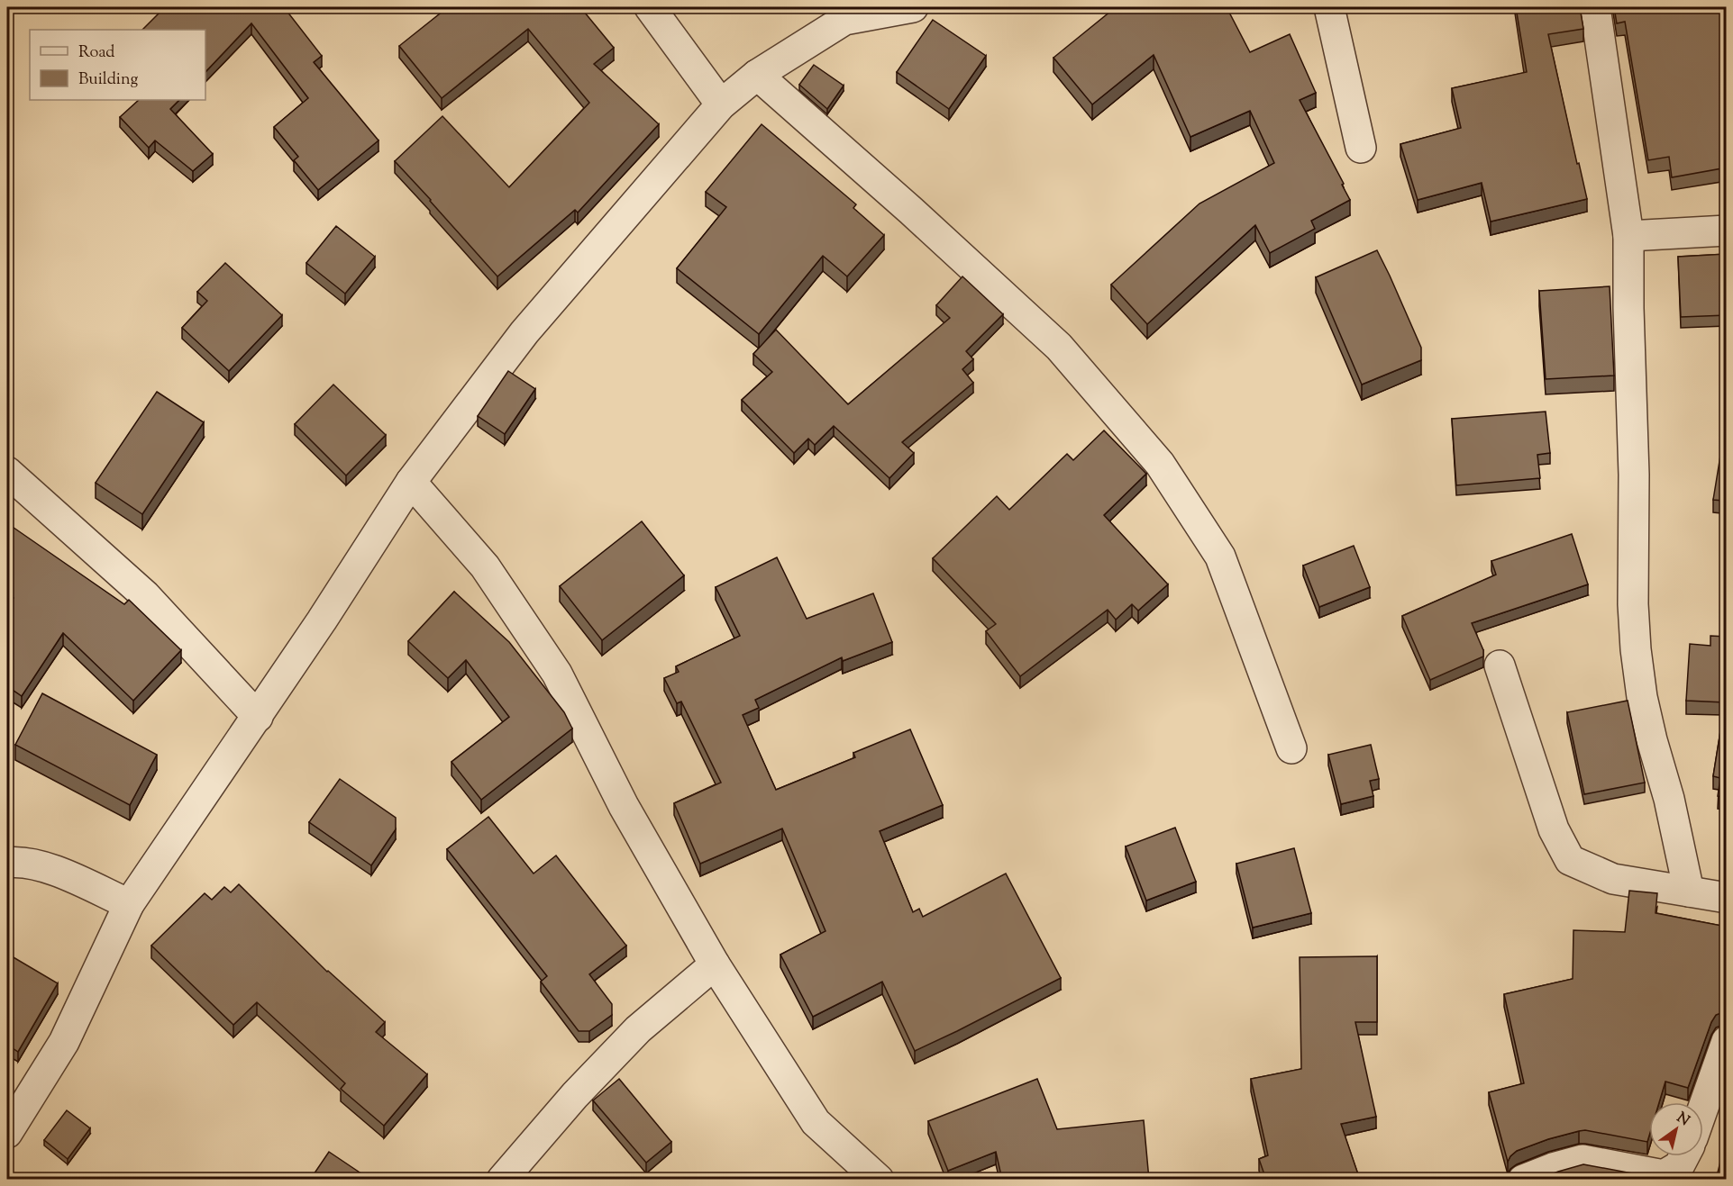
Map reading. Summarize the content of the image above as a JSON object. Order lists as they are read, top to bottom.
{
  "legend": ["Road", "Building"],
  "north": "top right"
}
